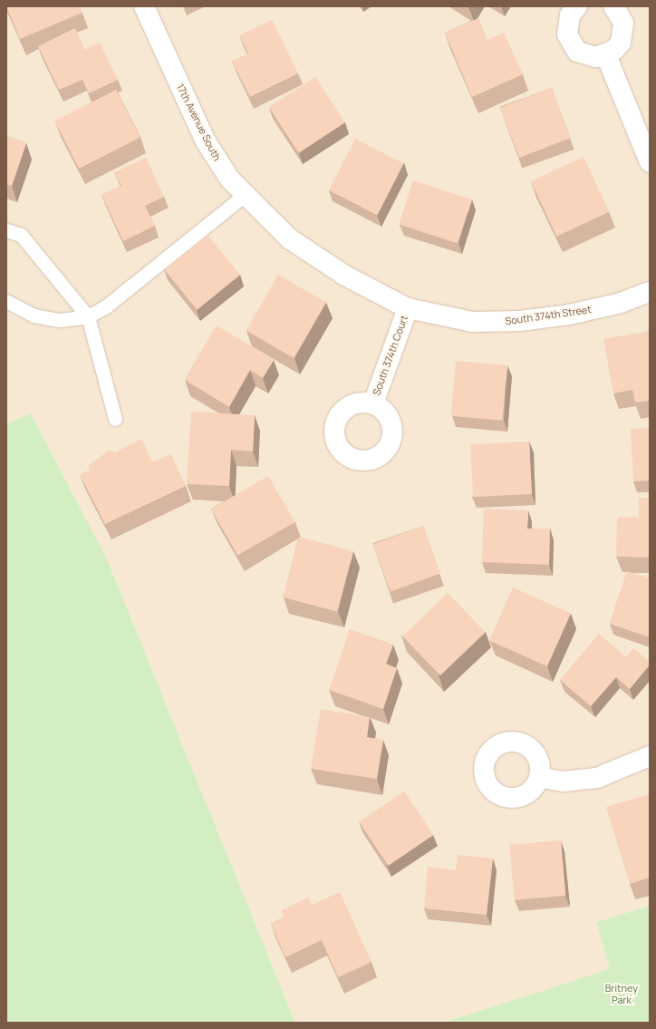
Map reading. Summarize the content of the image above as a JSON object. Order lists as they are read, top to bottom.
{
  "streets": {
    "street": ["17th Avenue South", "South 374th Street", "South 374th Court"]
  },
  "crossings": [
    ["17th Avenue South", "South 374th Street"],
    ["South 374th Street", "South 374th Court"]
  ],
  "parks": ["Britney Park"]
}
